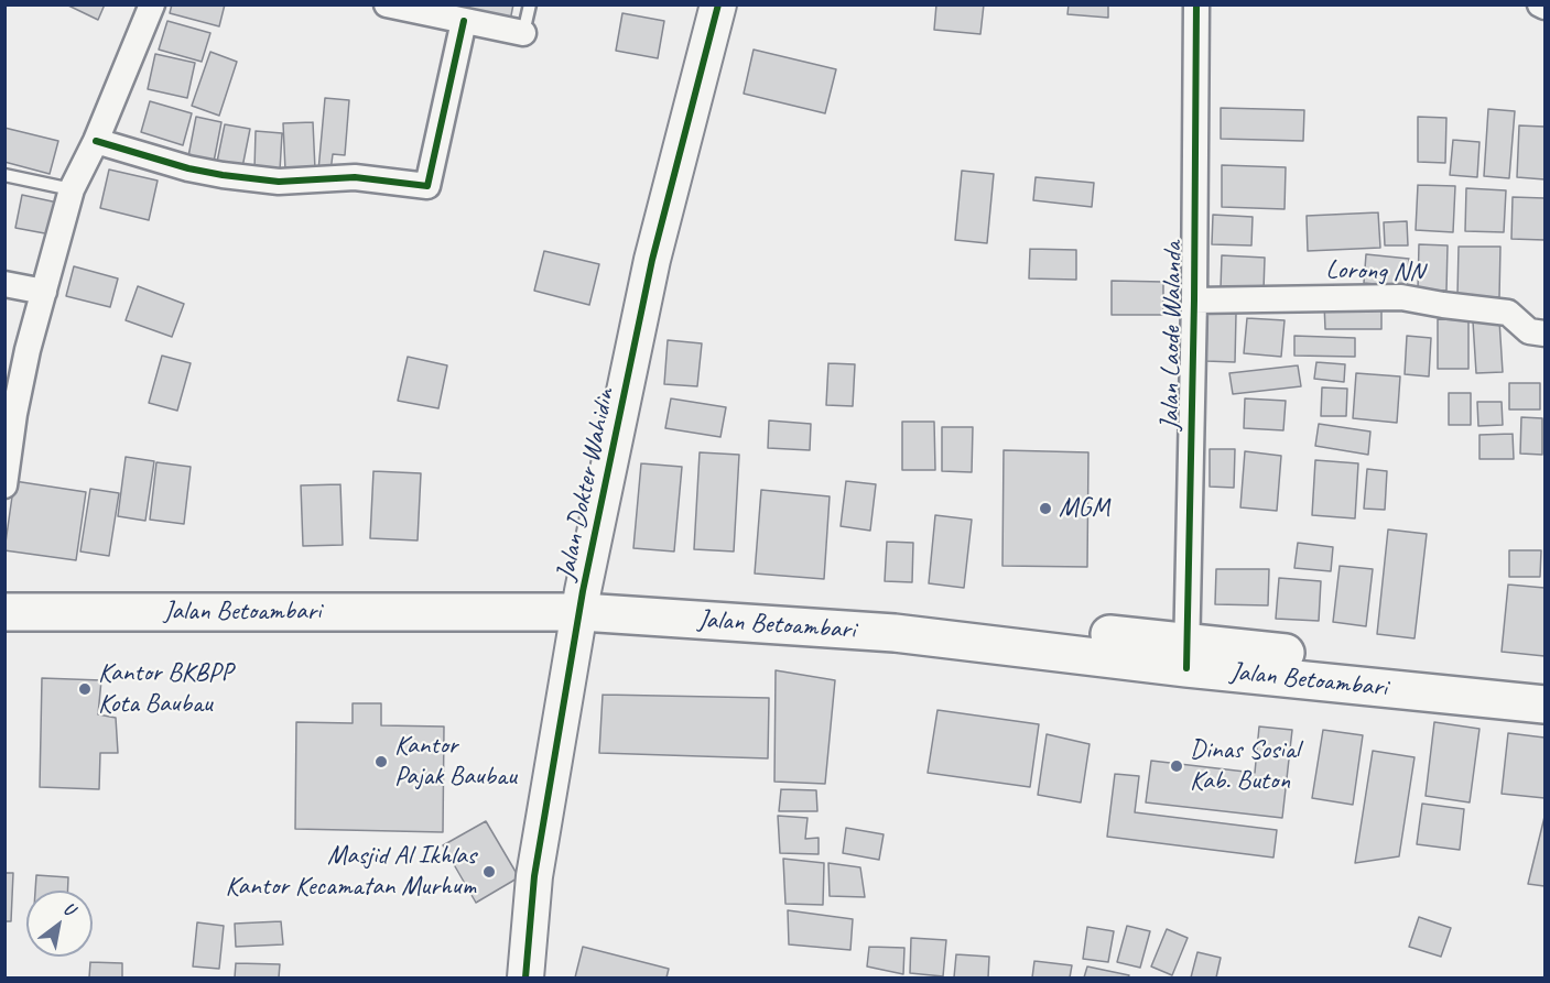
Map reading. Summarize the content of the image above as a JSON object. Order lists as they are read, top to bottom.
{
  "streets": {
    "main road": ["Jalan Betoambari"],
    "street": ["Lorong NN", "Jalan Laode Walanda", "Jalan Dokter Wahidin"]
  },
  "crossings": [
    ["Lorong NN", "Jalan Laode Walanda"],
    ["Jalan Laode Walanda", "Jalan Betoambari"],
    ["Jalan Dokter Wahidin", "Jalan Betoambari"]
  ],
  "places": [
    "MGM",
    "Kantor BKBPP Kota Baubau",
    "Kantor Pajak Baubau",
    "Dinas Sosial Kab. Buton",
    "Masjid Al Ikhlas Kantor Kecamatan Murhum"
  ],
  "north": "top right"
}
